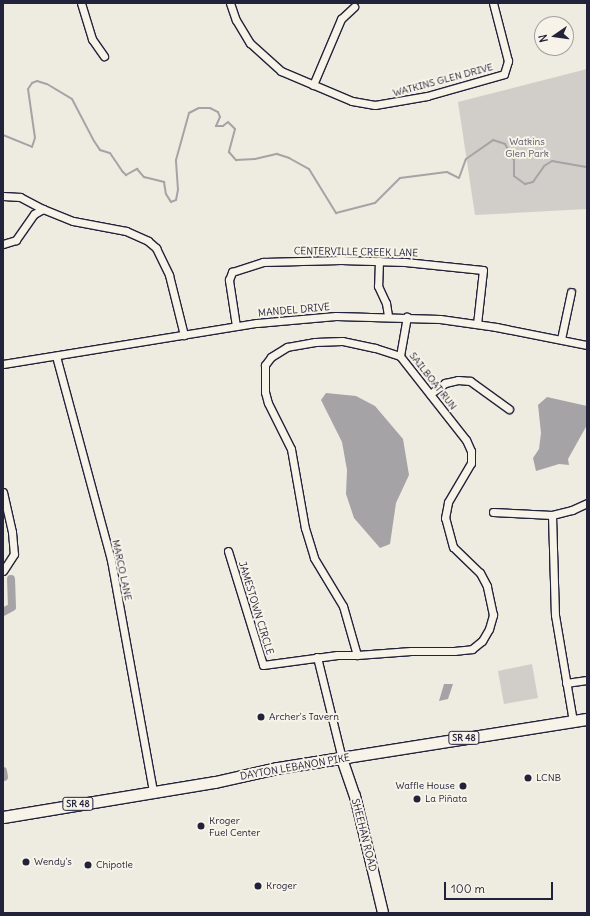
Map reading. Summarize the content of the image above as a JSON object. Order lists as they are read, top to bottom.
{
  "streets": {
    "main road": ["SR 48", "DAYTON LEBANON PIKE"],
    "street": [
      "WATKINS GLEN DRIVE",
      "CENTERVILLE CREEK LANE",
      "MANDEL DRIVE",
      "SAILBOAT RUN",
      "MARCO LANE",
      "JAMESTOWN CIRCLE",
      "SHEEHAN ROAD"
    ]
  },
  "crossings": [
    ["CENTERVILLE CREEK LANE", "MANDEL DRIVE"],
    ["MANDEL DRIVE", "MARCO LANE"],
    ["SAILBOAT RUN", "JAMESTOWN CIRCLE"],
    ["MARCO LANE", "DAYTON LEBANON PIKE"],
    ["DAYTON LEBANON PIKE", "SHEEHAN ROAD"]
  ],
  "parks": ["Watkins Glen Park"],
  "places": [
    "Archer's Tavern",
    "LCNB",
    "Waffle House",
    "La Piñata",
    "Kroger Fuel Center",
    "Wendy's",
    "Chipotle",
    "Kroger"
  ],
  "scale_bar": "100 m",
  "north": "left"
}
